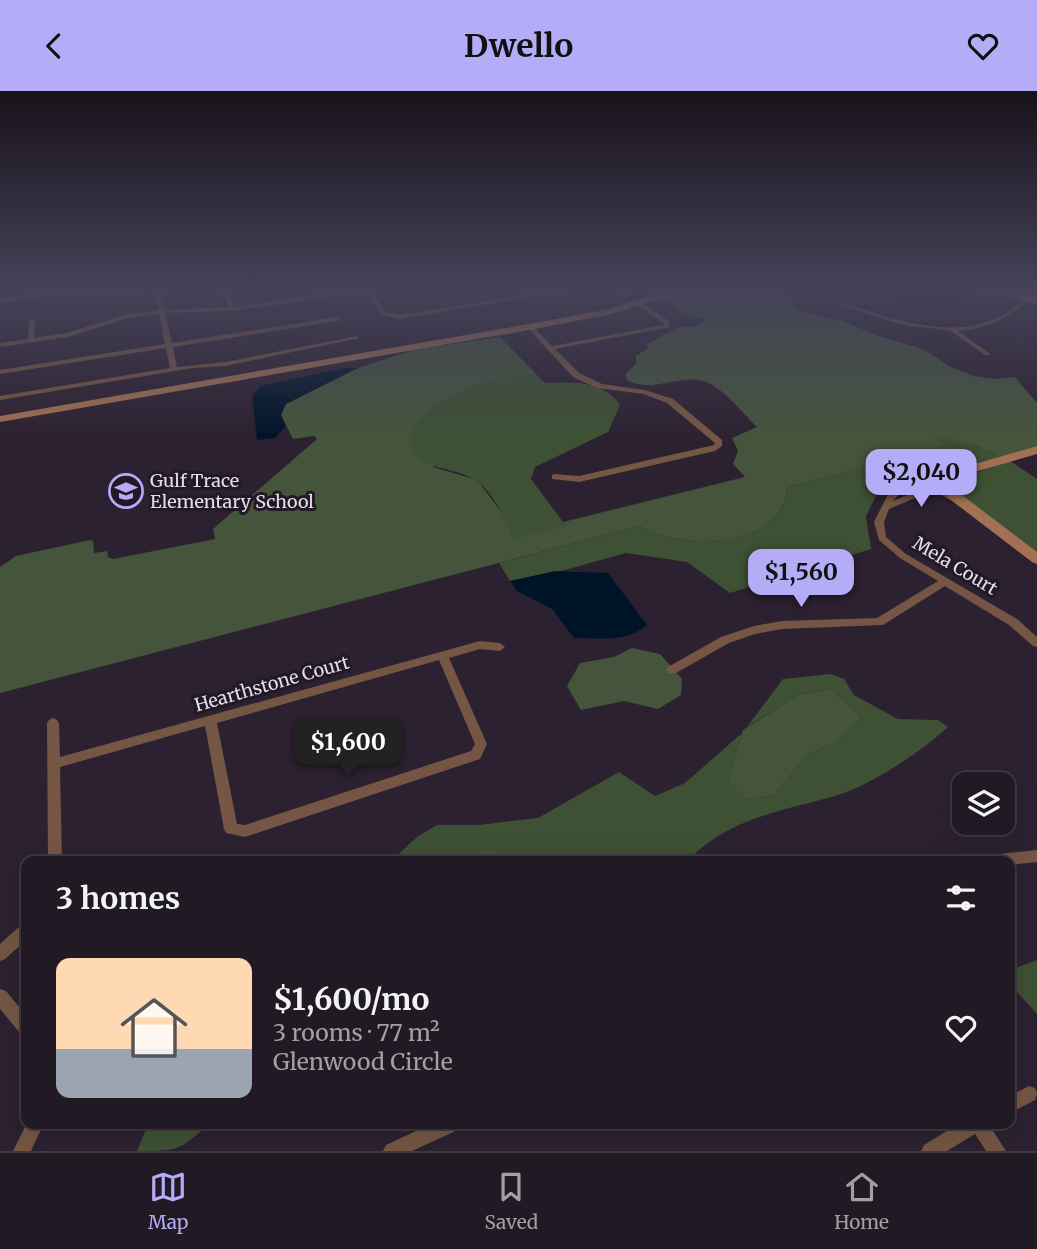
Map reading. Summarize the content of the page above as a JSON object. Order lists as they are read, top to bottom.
{
  "streets": {
    "street": ["Mela Court", "Hearthstone Court"]
  },
  "places": {
    "school or university": ["Gulf Trace Elementary School"]
  },
  "page": {
    "header": "Dwello",
    "price": ["$2,040", "$1,560", "$1,600"],
    "heading": "3 homes",
    "list": [
      {
        "name": "$1,600/mo",
        "note": "3 rooms · 77 m² · Glenwood Circle"
      }
    ],
    "tabs": ["Map", "Saved", "Home"]
  }
}
